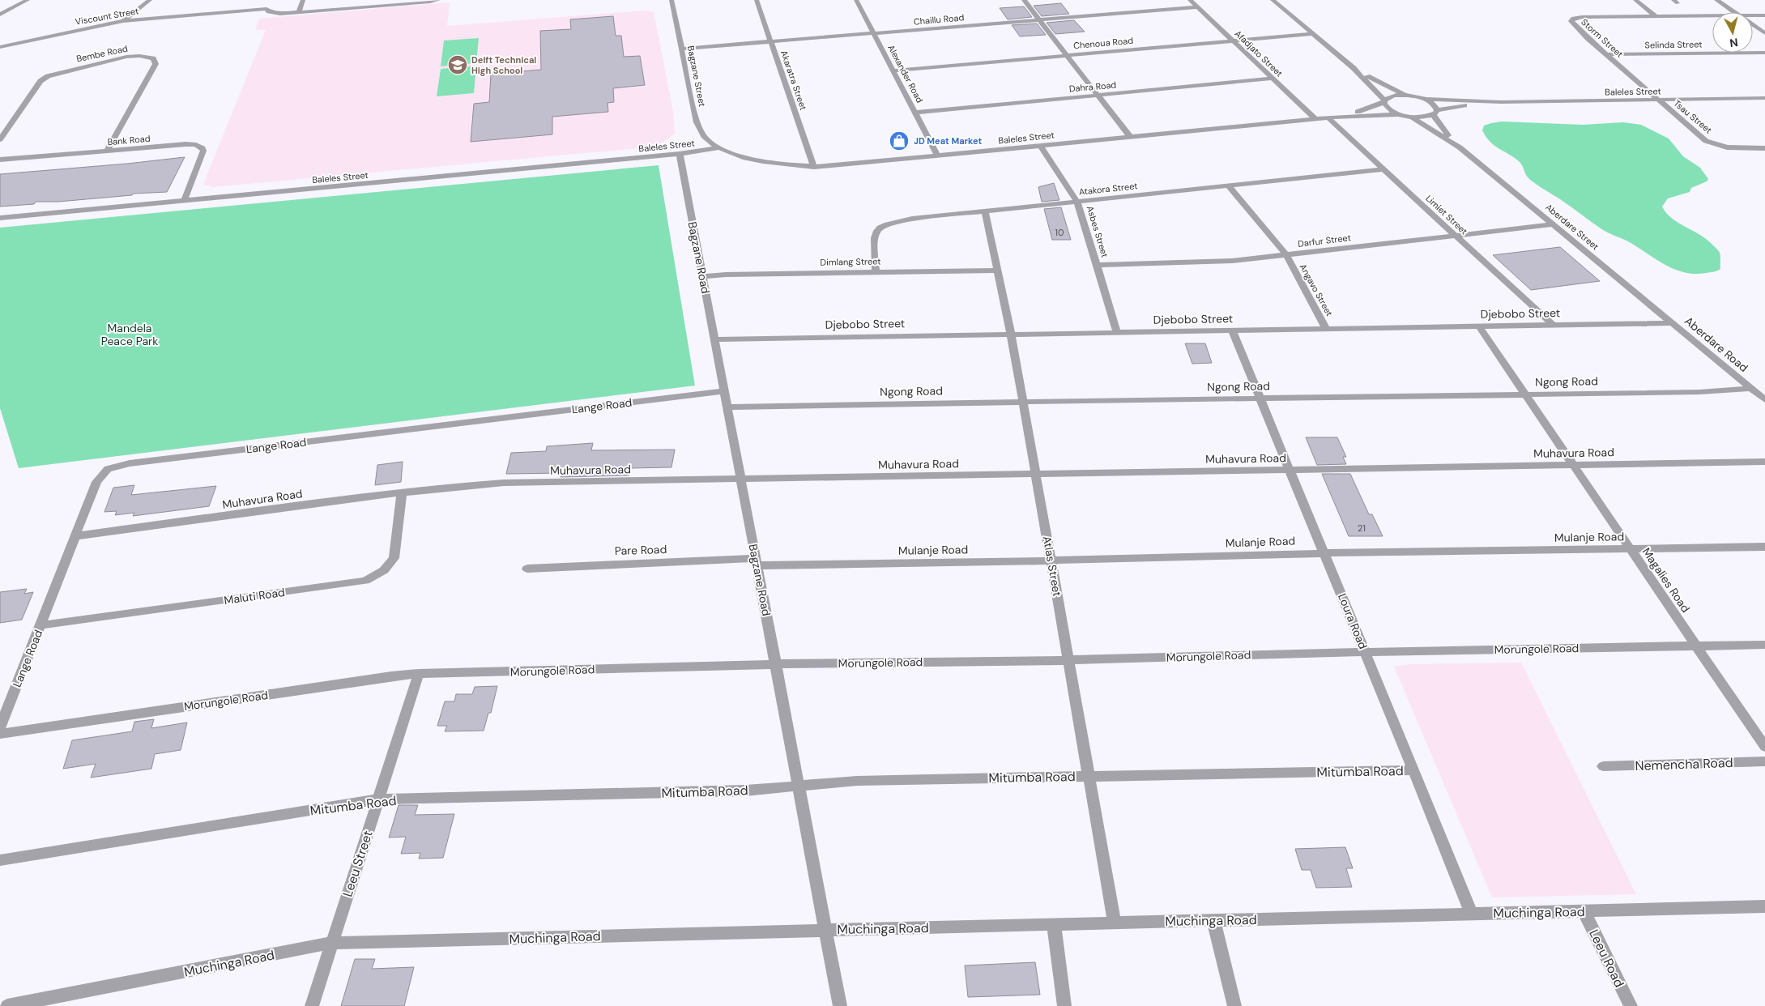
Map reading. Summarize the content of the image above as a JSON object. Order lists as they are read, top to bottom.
{
  "streets": {
    "street": [
      "Viscount Street",
      "Chaillu Road",
      "Storm Street",
      "Chenoua Road",
      "Selinda Street",
      "Bembe Road",
      "Afadjato Street",
      "Alexander Road",
      "Bagzane Street",
      "Akaratra Street",
      "Dahra Road",
      "Baleles Street",
      "Tsau Street",
      "Bank Road",
      "Atakora Street",
      "Limiet Street",
      "Aberdare Street",
      "Asbes Street",
      "Darfur Street",
      "Bagzane Road",
      "Dimlang Street",
      "Angavo Street",
      "Djebobo Street",
      "Aberdare Road",
      "Ngong Road",
      "Lange Road",
      "Muhavura Road",
      "Mulanje Road",
      "Pare Road",
      "Atlas Street",
      "Magalies Road",
      "Maluti Road",
      "Loura Road",
      "Morungole Road",
      "Nemencha Road",
      "Mitumba Road",
      "Leeu Street",
      "Muchinga Road",
      "Leeu Road"
    ]
  },
  "crossings": [
    ["Chaillu Road", "Afadjato Street"],
    ["Chaillu Road", "Alexander Road"],
    ["Chaillu Road", "Bagzane Street"],
    ["Chaillu Road", "Akaratra Street"],
    ["Storm Street", "Selinda Street"],
    ["Storm Street", "Baleles Street"],
    ["Storm Street", "Tsau Street"],
    ["Chenoua Road", "Afadjato Street"],
    ["Chenoua Road", "Alexander Road"],
    ["Bembe Road", "Bank Road"],
    ["Afadjato Street", "Dahra Road"],
    ["Afadjato Street", "Baleles Street"],
    ["Alexander Road", "Dahra Road"],
    ["Alexander Road", "Baleles Street"],
    ["Bagzane Street", "Baleles Street"],
    ["Akaratra Street", "Baleles Street"],
    ["Baleles Street", "Tsau Street"],
    ["Baleles Street", "Bank Road"],
    ["Baleles Street", "Limiet Street"],
    ["Baleles Street", "Aberdare Street"],
    ["Baleles Street", "Asbes Street"],
    ["Baleles Street", "Bagzane Road"],
    ["Atakora Street", "Limiet Street"],
    ["Atakora Street", "Asbes Street"],
    ["Atakora Street", "Dimlang Street"],
    ["Atakora Street", "Angavo Street"],
    ["Atakora Street", "Atlas Street"],
    ["Limiet Street", "Darfur Street"],
    ["Limiet Street", "Djebobo Street"],
    ["Aberdare Street", "Darfur Street"],
    ["Aberdare Street", "Djebobo Street"],
    ["Aberdare Street", "Aberdare Road"],
    ["Asbes Street", "Darfur Street"],
    ["Asbes Street", "Djebobo Street"],
    ["Darfur Street", "Angavo Street"],
    ["Bagzane Road", "Dimlang Street"],
    ["Bagzane Road", "Djebobo Street"],
    ["Bagzane Road", "Ngong Road"],
    ["Bagzane Road", "Lange Road"],
    ["Bagzane Road", "Muhavura Road"],
    ["Bagzane Road", "Mulanje Road"],
    ["Bagzane Road", "Pare Road"],
    ["Bagzane Road", "Morungole Road"],
    ["Bagzane Road", "Mitumba Road"],
    ["Bagzane Road", "Muchinga Road"],
    ["Dimlang Street", "Atlas Street"],
    ["Angavo Street", "Djebobo Street"],
    ["Djebobo Street", "Aberdare Road"],
    ["Djebobo Street", "Atlas Street"],
    ["Djebobo Street", "Magalies Road"],
    ["Djebobo Street", "Loura Road"],
    ["Aberdare Road", "Ngong Road"],
    ["Ngong Road", "Atlas Street"],
    ["Ngong Road", "Magalies Road"],
    ["Ngong Road", "Loura Road"],
    ["Lange Road", "Muhavura Road"],
    ["Lange Road", "Maluti Road"],
    ["Muhavura Road", "Atlas Street"],
    ["Muhavura Road", "Magalies Road"],
    ["Muhavura Road", "Maluti Road"],
    ["Muhavura Road", "Loura Road"],
    ["Mulanje Road", "Pare Road"],
    ["Mulanje Road", "Atlas Street"],
    ["Mulanje Road", "Magalies Road"],
    ["Mulanje Road", "Loura Road"],
    ["Atlas Street", "Morungole Road"],
    ["Atlas Street", "Mitumba Road"],
    ["Atlas Street", "Muchinga Road"],
    ["Magalies Road", "Morungole Road"],
    ["Loura Road", "Morungole Road"],
    ["Loura Road", "Mitumba Road"],
    ["Loura Road", "Muchinga Road"],
    ["Morungole Road", "Leeu Street"],
    ["Mitumba Road", "Leeu Street"],
    ["Leeu Street", "Muchinga Road"],
    ["Muchinga Road", "Leeu Road"]
  ],
  "parks": ["Mandela Peace Park"],
  "places": {
    "school or university": ["Delft Technical High School"],
    "shop": ["JD Meat Market"]
  },
  "house_numbers": ["10", "21"],
  "north": "bottom"
}
